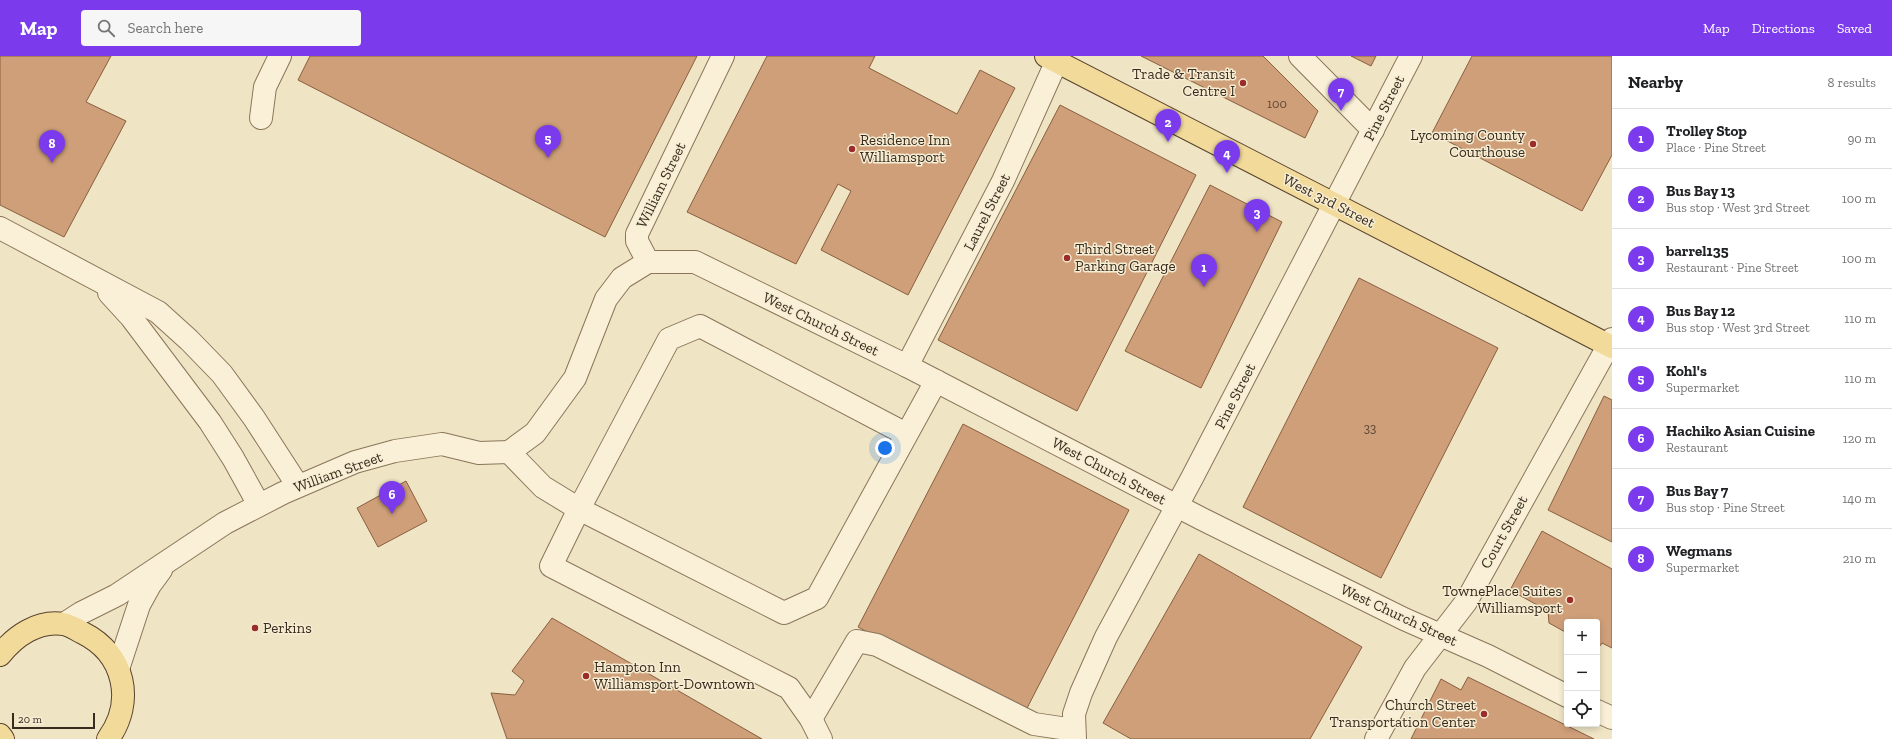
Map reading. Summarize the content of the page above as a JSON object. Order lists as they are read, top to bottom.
{
  "streets": {
    "main road": ["West 3rd Street"],
    "street": [
      "Pine Street",
      "William Street",
      "Laurel Street",
      "West Church Street",
      "Court Street"
    ]
  },
  "crossings": [
    ["Pine Street", "West 3rd Street"],
    ["Pine Street", "West Church Street"],
    ["William Street", "West Church Street"],
    ["West 3rd Street", "Laurel Street"],
    ["West 3rd Street", "Court Street"],
    ["Laurel Street", "West Church Street"],
    ["West Church Street", "Court Street"]
  ],
  "places": [
    "Trade & Transit Centre I",
    "Lycoming County Courthouse",
    "Residence Inn Williamsport",
    "Third Street Parking Garage",
    "TownePlace Suites Williamsport",
    "Perkins",
    "Hampton Inn Williamsport-Downtown",
    "Church Street Transportation Center"
  ],
  "house_numbers": ["100", "33"],
  "scale_bar": "20 m",
  "page": {
    "header": "Map",
    "search": "Search here",
    "nav": ["Map", "Directions", "Saved"],
    "heading": ["Nearby", "8 results"],
    "pins": [
      "7",
      "2",
      "5",
      "8",
      "4",
      "3",
      "1",
      "6"
    ],
    "list": [
      {
        "mark": "1",
        "name": "Trolley Stop",
        "note": "Place · Pine Street",
        "value": "90 m"
      },
      {
        "mark": "2",
        "name": "Bus Bay 13",
        "note": "Bus stop · West 3rd Street",
        "value": "100 m"
      },
      {
        "mark": "3",
        "name": "barrel135",
        "note": "Restaurant · Pine Street",
        "value": "100 m"
      },
      {
        "mark": "4",
        "name": "Bus Bay 12",
        "note": "Bus stop · West 3rd Street",
        "value": "110 m"
      },
      {
        "mark": "5",
        "name": "Kohl's",
        "note": "Supermarket",
        "value": "110 m"
      },
      {
        "mark": "6",
        "name": "Hachiko Asian Cuisine",
        "note": "Restaurant",
        "value": "120 m"
      },
      {
        "mark": "7",
        "name": "Bus Bay 7",
        "note": "Bus stop · Pine Street",
        "value": "140 m"
      },
      {
        "mark": "8",
        "name": "Wegmans",
        "note": "Supermarket",
        "value": "210 m"
      }
    ],
    "map_buttons": ["+", "−"],
    "scale": "20 m"
  }
}
